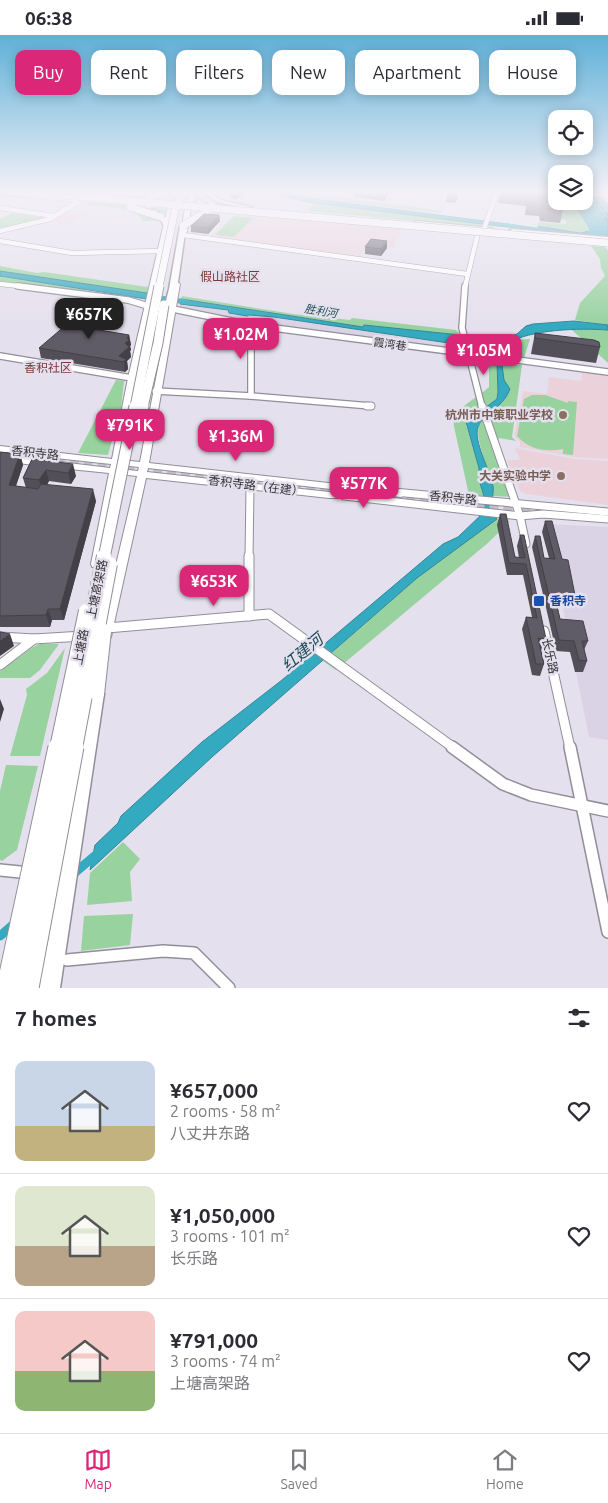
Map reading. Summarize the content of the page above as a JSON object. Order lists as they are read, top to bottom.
{
  "streets": {
    "highway": ["上塘高架路"],
    "main road": ["香积寺路", "香积寺路（在建）", "上塘路"],
    "street": ["霞湾巷", "长乐路"]
  },
  "crossings": [
    ["霞湾巷", "上塘路"],
    ["香积寺路", "香积寺路（在建）"],
    ["香积寺路", "上塘路"],
    ["香积寺路（在建）", "上塘路"]
  ],
  "districts": ["假山路社区", "香积社区"],
  "water": ["胜利河", "红建河"],
  "places": {
    "other": ["杭州市中策职业学校", "大关实验中学"],
    "transit": ["香积寺"]
  },
  "page": {
    "status": "06:38",
    "chip": [
      "Buy",
      "Rent",
      "Filters",
      "New",
      "Apartment",
      "House"
    ],
    "price": [
      "¥657K",
      "¥1.02M",
      "¥1.05M",
      "¥791K",
      "¥1.36M",
      "¥577K",
      "¥653K"
    ],
    "heading": "7 homes",
    "list": [
      {
        "name": "¥657,000",
        "note": "2 rooms · 58 m² · 八丈井东路"
      },
      {
        "name": "¥1,050,000",
        "note": "3 rooms · 101 m² · 长乐路"
      },
      {
        "name": "¥791,000",
        "note": "3 rooms · 74 m² · 上塘高架路"
      }
    ],
    "tabs": ["Map", "Saved", "Home"]
  }
}
